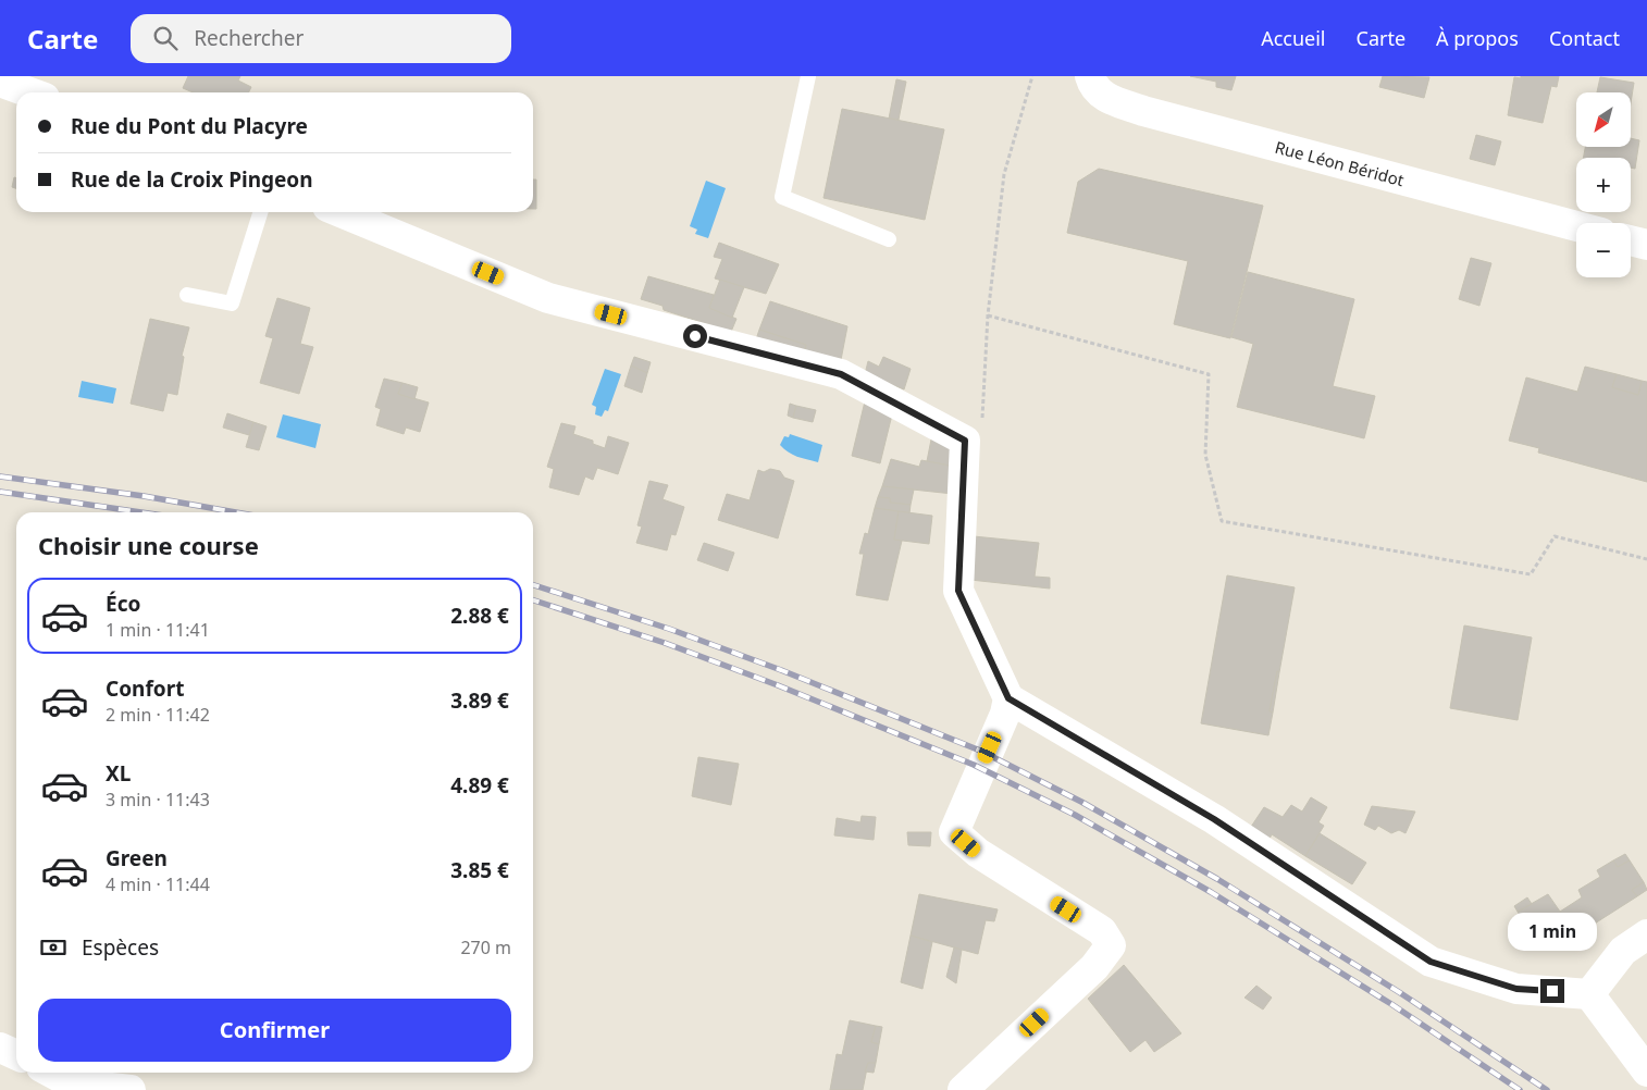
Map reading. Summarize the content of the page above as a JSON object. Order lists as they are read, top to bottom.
{
  "streets": {
    "street": ["Rue Léon Béridot"]
  },
  "north": "bottom left",
  "page": {
    "header": "Carte",
    "search": "Rechercher",
    "nav": [
      "Accueil",
      "Carte",
      "À propos",
      "Contact"
    ],
    "map_buttons": ["+", "−"],
    "banner": ["Rue du Pont du Placyre", "Rue de la Croix Pingeon"],
    "heading": "Choisir une course",
    "list": [
      {
        "name": "Éco",
        "note": "1 min · 11:41",
        "value": "2.88 €"
      },
      {
        "name": "Confort",
        "note": "2 min · 11:42",
        "value": "3.89 €"
      },
      {
        "name": "XL",
        "note": "3 min · 11:43",
        "value": "4.89 €"
      },
      {
        "name": "Green",
        "note": "4 min · 11:44",
        "value": "3.85 €"
      }
    ],
    "bubble": "1 min",
    "pay": ["Espèces", "270 m"],
    "buttons": "Confirmer"
  }
}
